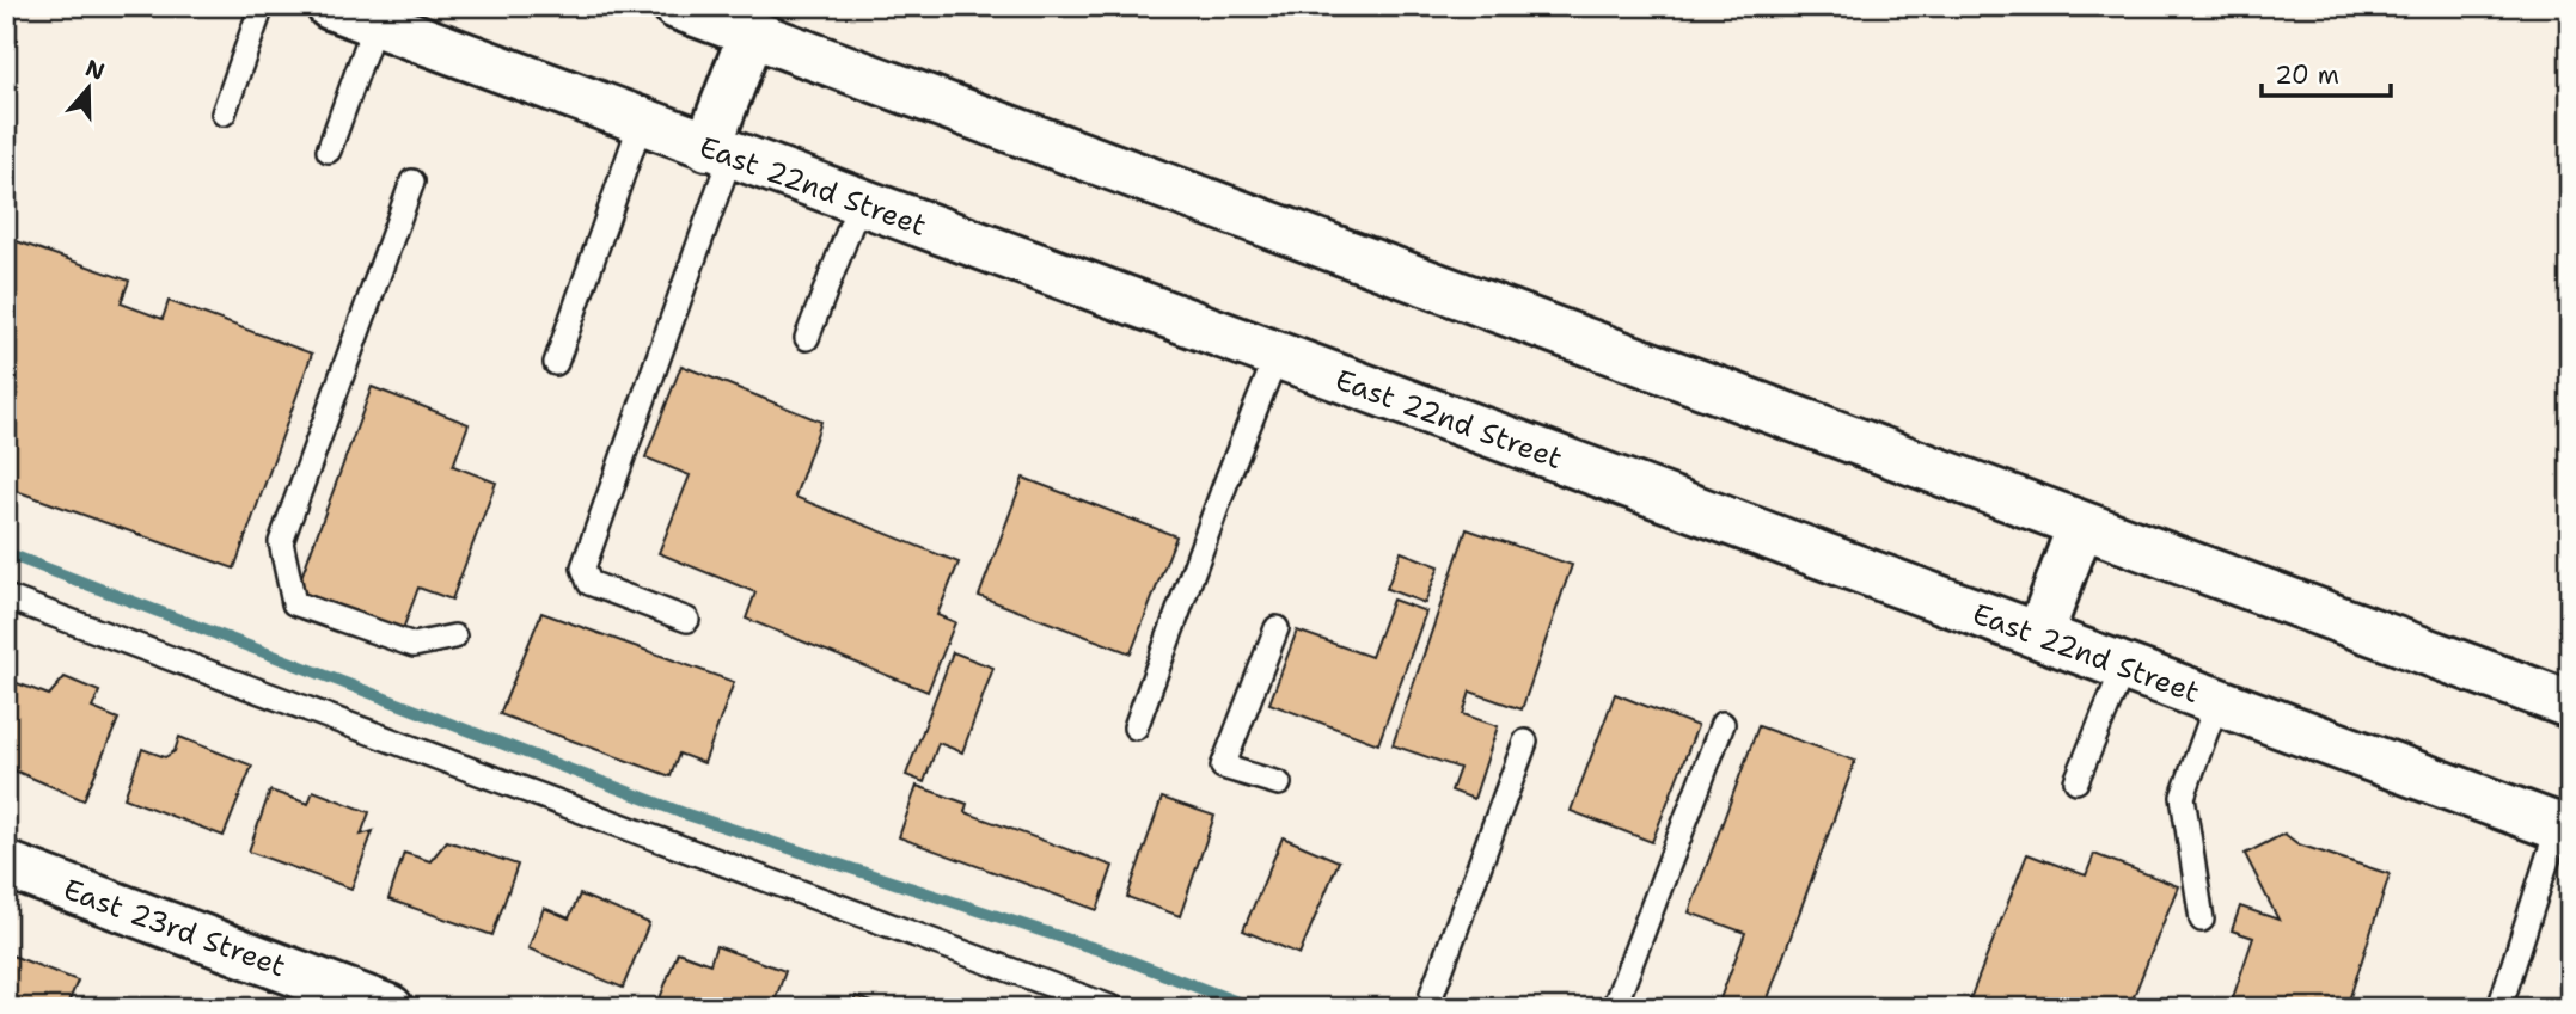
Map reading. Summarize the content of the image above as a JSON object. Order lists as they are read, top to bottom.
{
  "streets": {
    "main road": ["East 22nd Street", "East 23rd Street"]
  },
  "scale_bar": "20 m",
  "north": "top"
}
